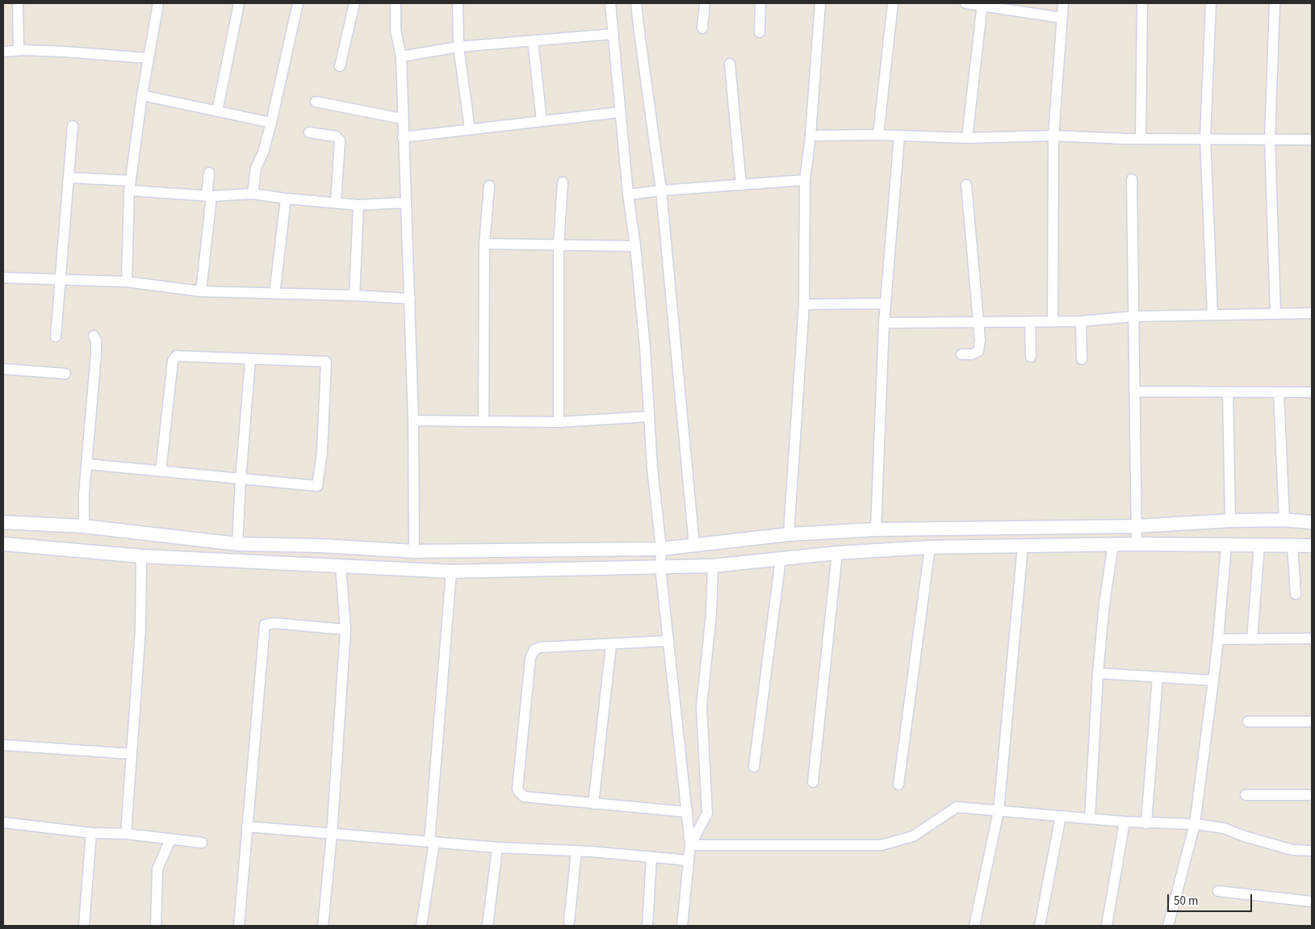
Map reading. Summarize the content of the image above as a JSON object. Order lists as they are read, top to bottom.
{
  "scale_bar": "50 m"
}
